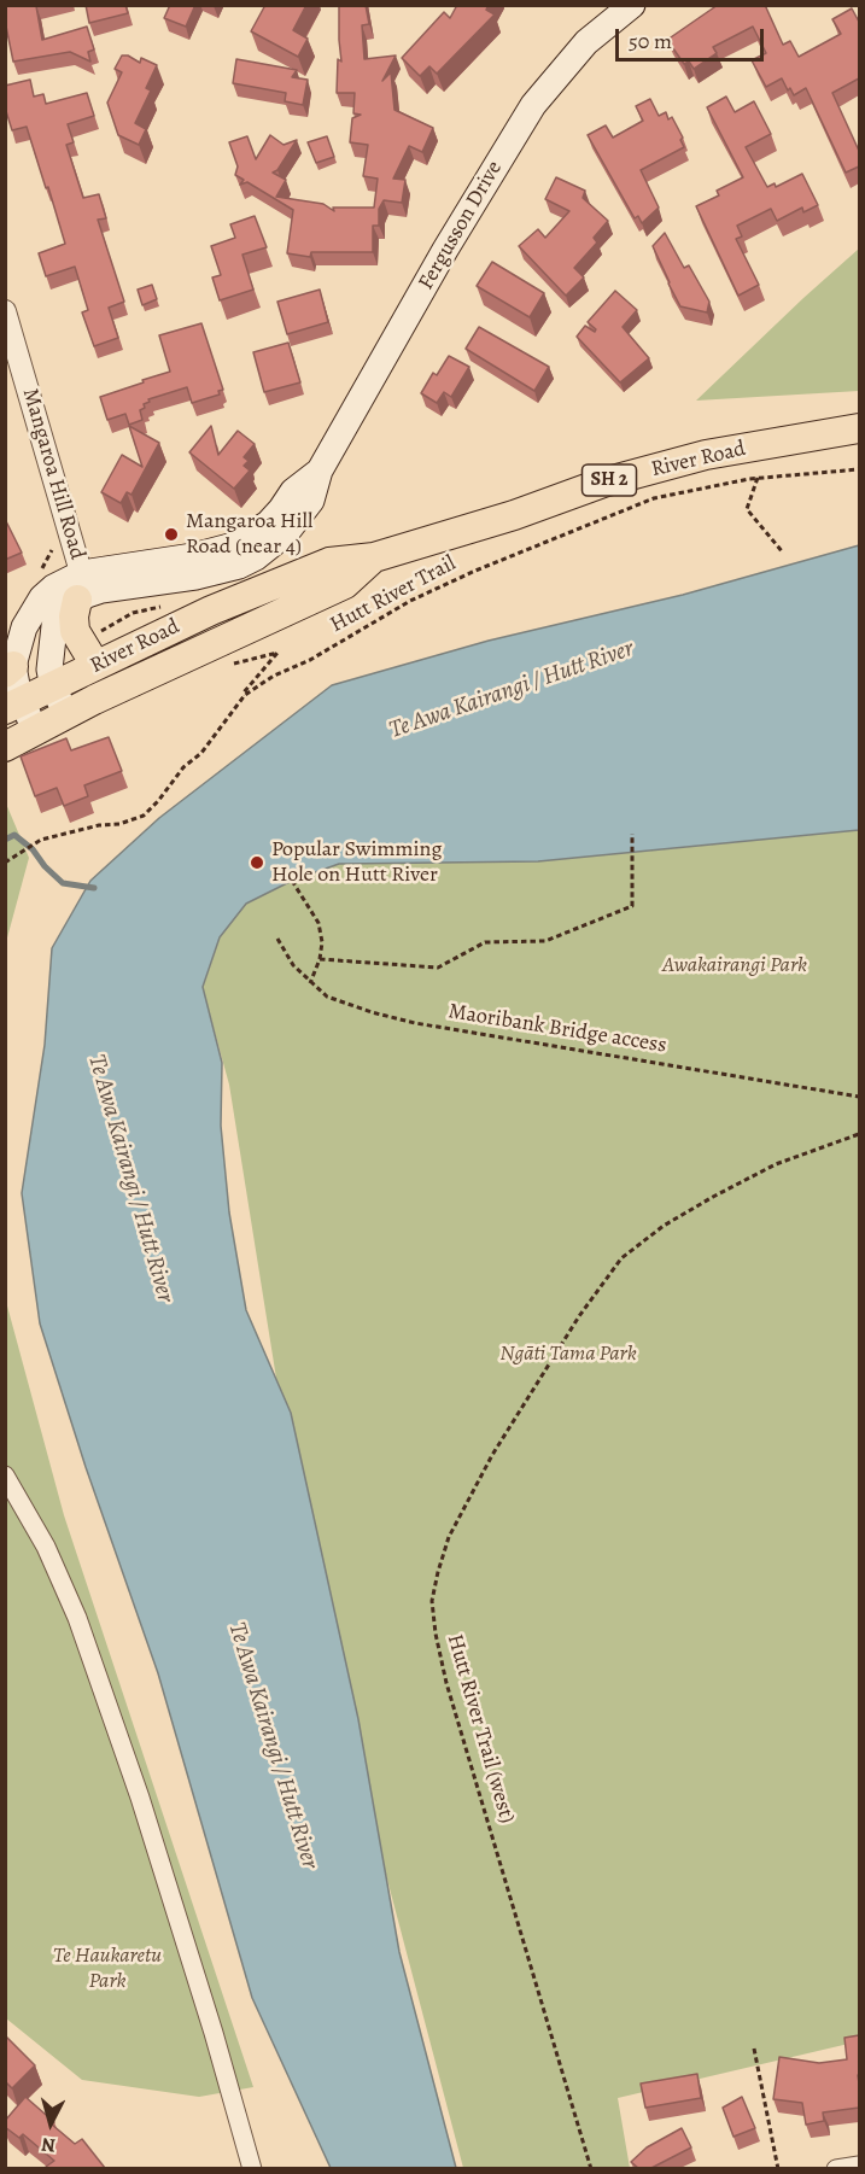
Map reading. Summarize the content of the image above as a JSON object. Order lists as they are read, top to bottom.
{
  "streets": {
    "highway": ["River Road", "SH 2"],
    "main road": ["Fergusson Drive"],
    "street": ["Mangaroa Hill Road"],
    "path": ["Hutt River Trail", "Maoribank Bridge access", "Hutt River Trail (west)"]
  },
  "crossings": [
    ["Fergusson Drive", "River Road"],
    ["Fergusson Drive", "Mangaroa Hill Road"],
    ["Fergusson Drive", "SH 2"],
    ["River Road", "SH 2"]
  ],
  "water": ["Te Awa Kairangi / Hutt River"],
  "parks": ["Awakairangi Park", "Ngāti Tama Park", "Te Haukaretu Park"],
  "places": ["Mangaroa Hill Road (near 4)", "Popular Swimming Hole on Hutt River"],
  "scale_bar": "50 m",
  "north": "bottom"
}
